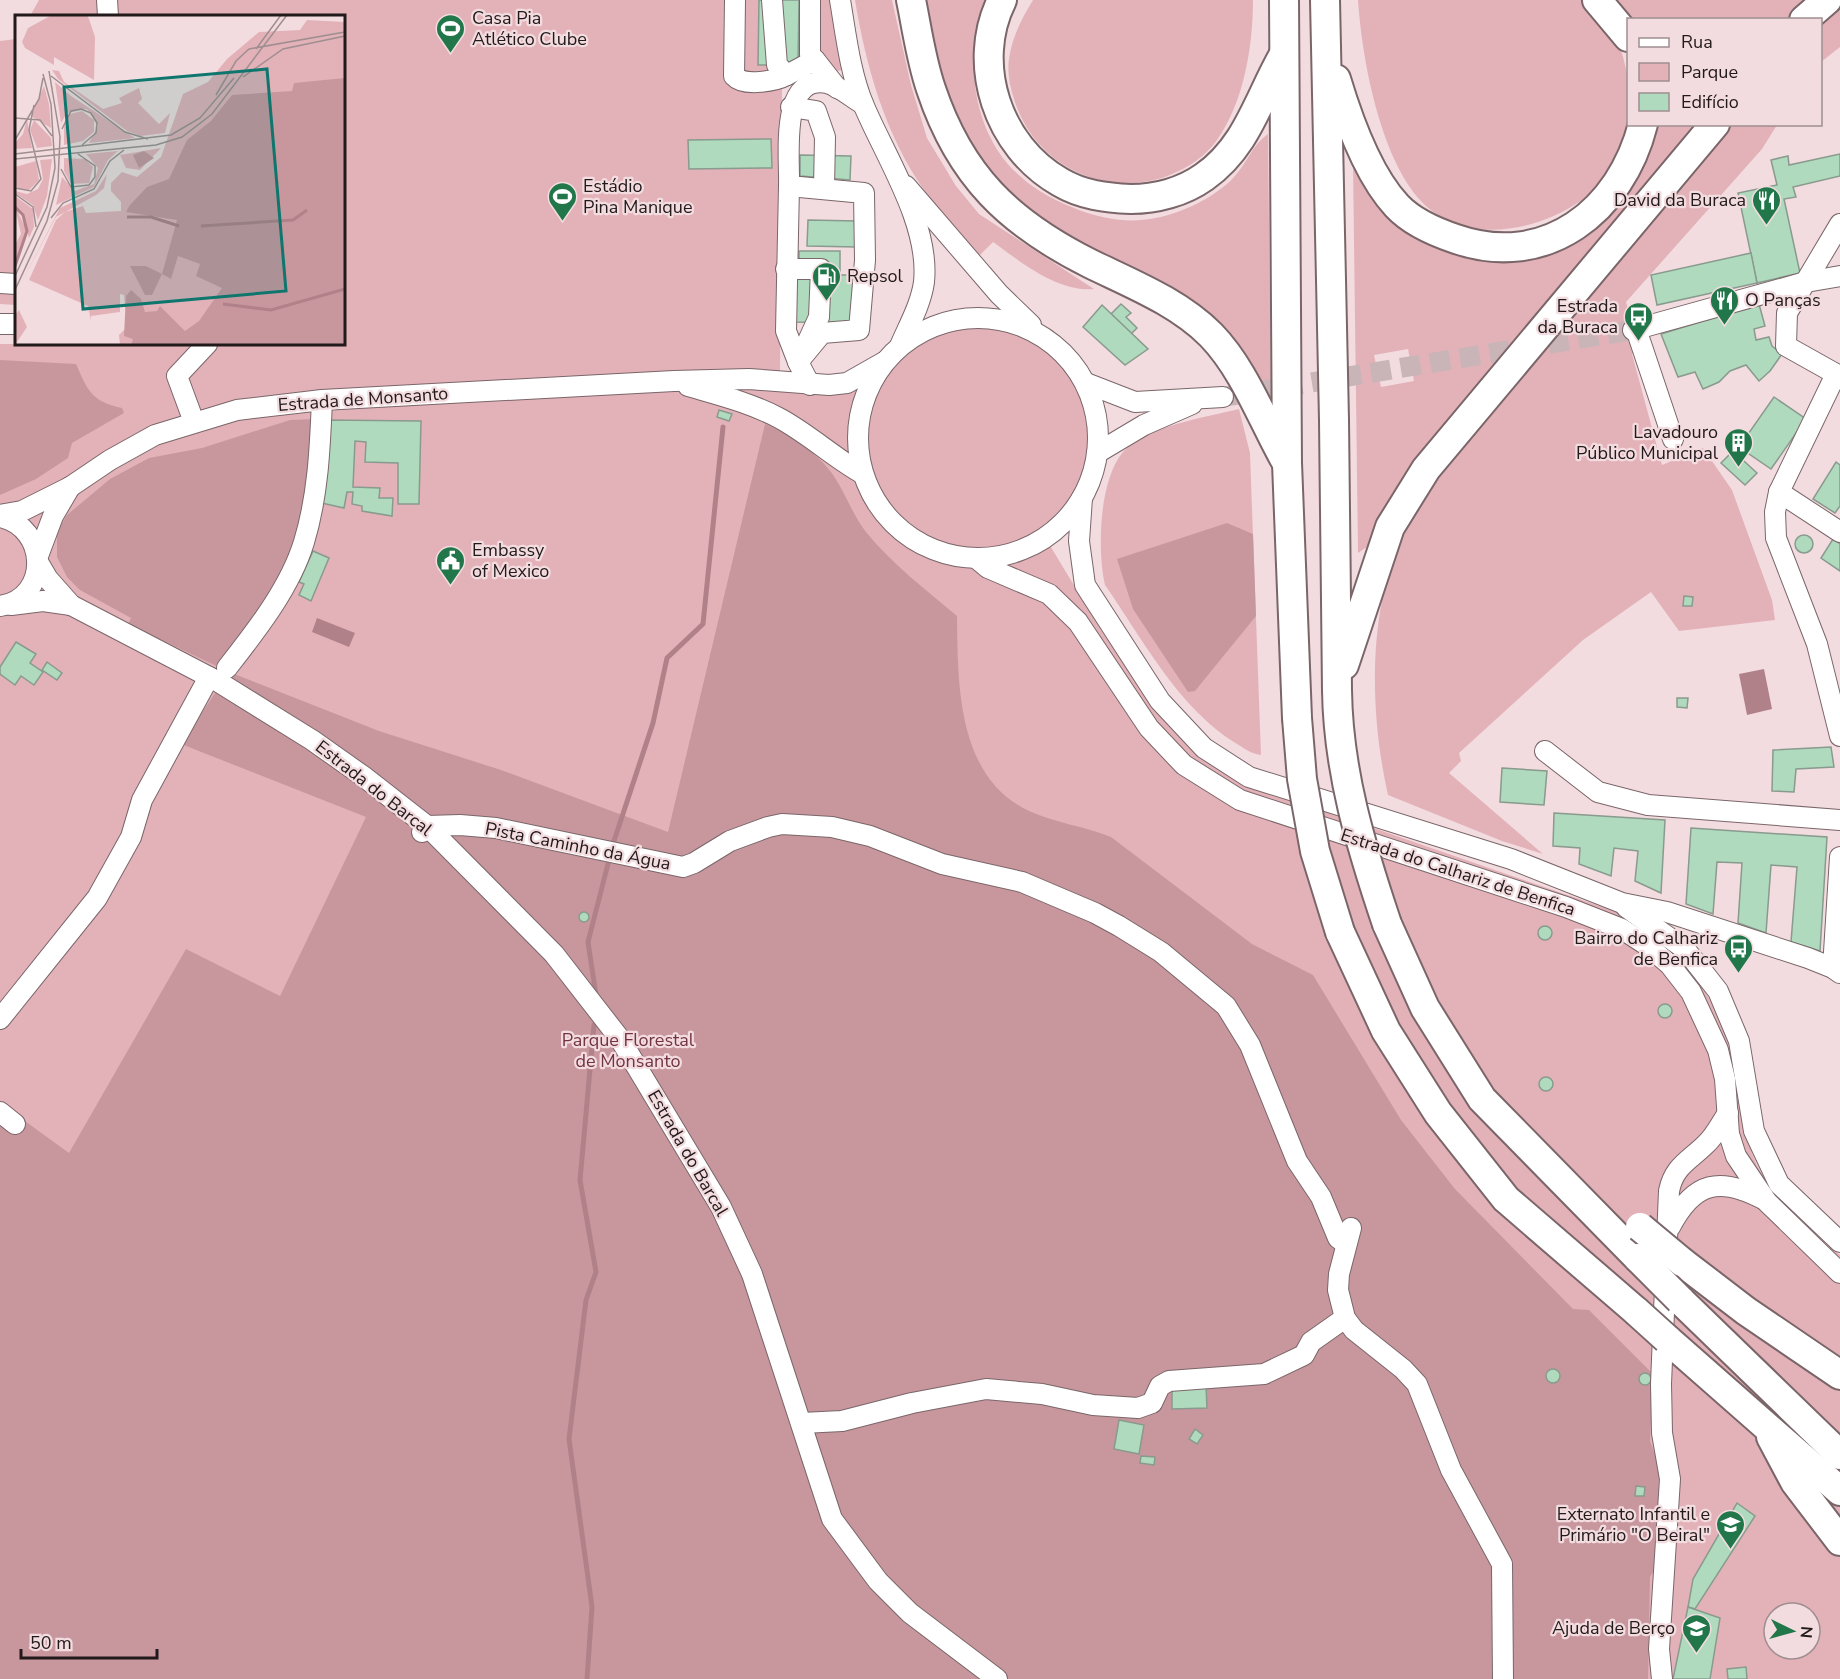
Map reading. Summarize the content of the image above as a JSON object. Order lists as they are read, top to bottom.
{
  "streets": {
    "street": [
      "Estrada de Monsanto",
      "Estrada do Barcal",
      "Pista Caminho da Água",
      "Estrada do Calhariz de Benfica"
    ]
  },
  "crossings": [
    ["Estrada do Barcal", "Pista Caminho da Água"]
  ],
  "parks": ["Parque Florestal de Monsanto"],
  "places": {
    "sports": ["Casa Pia Atlético Clube", "Estádio Pina Manique"],
    "restaurant": ["David da Buraca", "O Panças"],
    "fuel station": ["Repsol"],
    "bus stop": ["Estrada da Buraca", "Bairro do Calhariz de Benfica"],
    "building": ["Lavadouro Público Municipal"],
    "public building": ["Embassy of Mexico"],
    "school or university": ["Externato Infantil e Primário \"O Beiral\"", "Ajuda de Berço"]
  },
  "legend": ["Rua", "Parque", "Edifício"],
  "scale_bar": "50 m",
  "north": "right"
}
